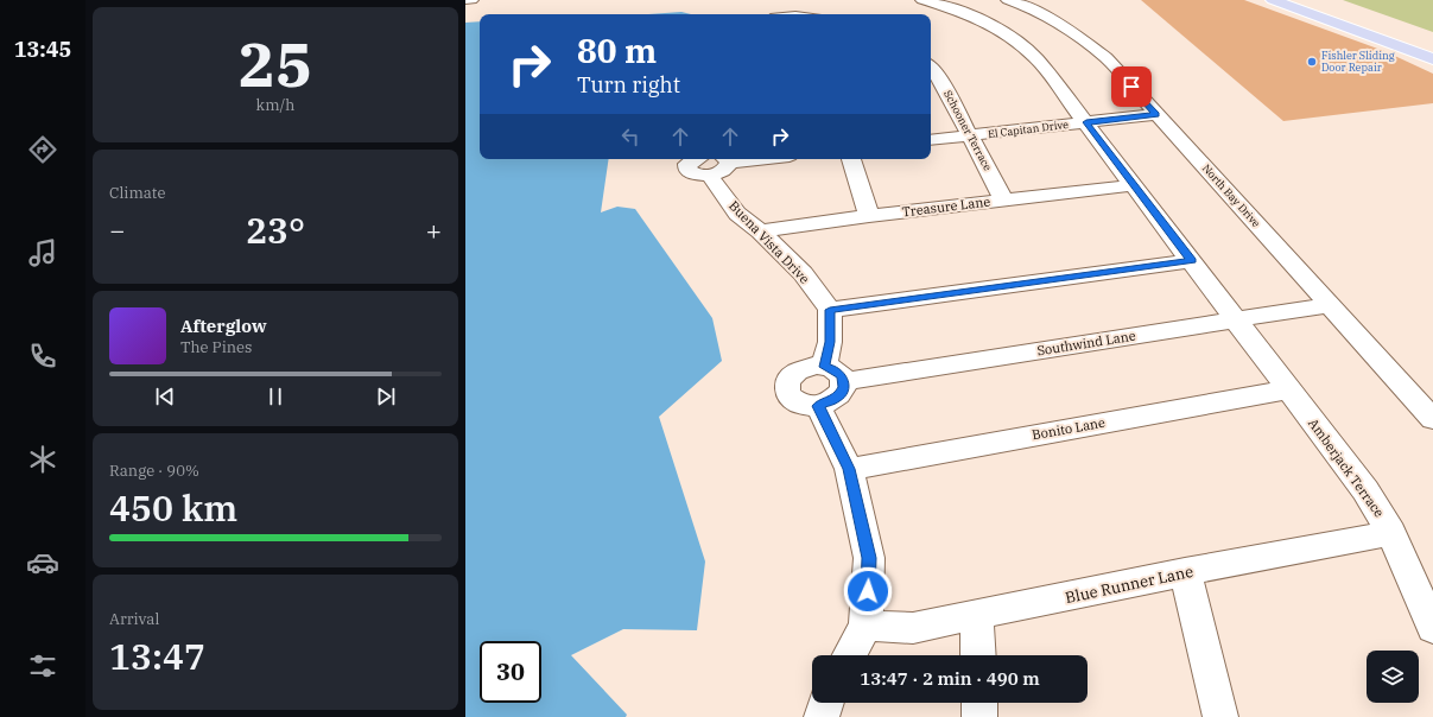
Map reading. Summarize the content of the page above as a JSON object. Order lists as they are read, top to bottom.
{
  "streets": {
    "street": [
      "El Capitan Drive",
      "Schooner Terrace",
      "North Bay Drive",
      "Treasure Lane",
      "Buena Vista Drive",
      "Southwind Lane",
      "Bonito Lane",
      "Amberjack Terrace",
      "Blue Runner Lane"
    ]
  },
  "crossings": [
    ["El Capitan Drive", "Schooner Terrace"],
    ["El Capitan Drive", "North Bay Drive"],
    ["El Capitan Drive", "Amberjack Terrace"],
    ["Schooner Terrace", "Treasure Lane"],
    ["North Bay Drive", "Southwind Lane"],
    ["Treasure Lane", "Buena Vista Drive"],
    ["Treasure Lane", "Amberjack Terrace"],
    ["Southwind Lane", "Amberjack Terrace"],
    ["Bonito Lane", "Amberjack Terrace"],
    ["Amberjack Terrace", "Blue Runner Lane"]
  ],
  "places": ["Fishler Sliding Door Repair"],
  "page": {
    "tabs": "13:45",
    "tile": [
      ["25", "km/h"],
      "Climate",
      ["Range · 90%", "450 km"],
      ["Arrival", "13:47"]
    ],
    "turn": ["80 m", "Turn right"],
    "heat": ["−", "23°", "+"],
    "song": ["Afterglow", "The Pines"],
    "limit": "30",
    "trip": "13:47 · 2 min · 490 m"
  }
}
